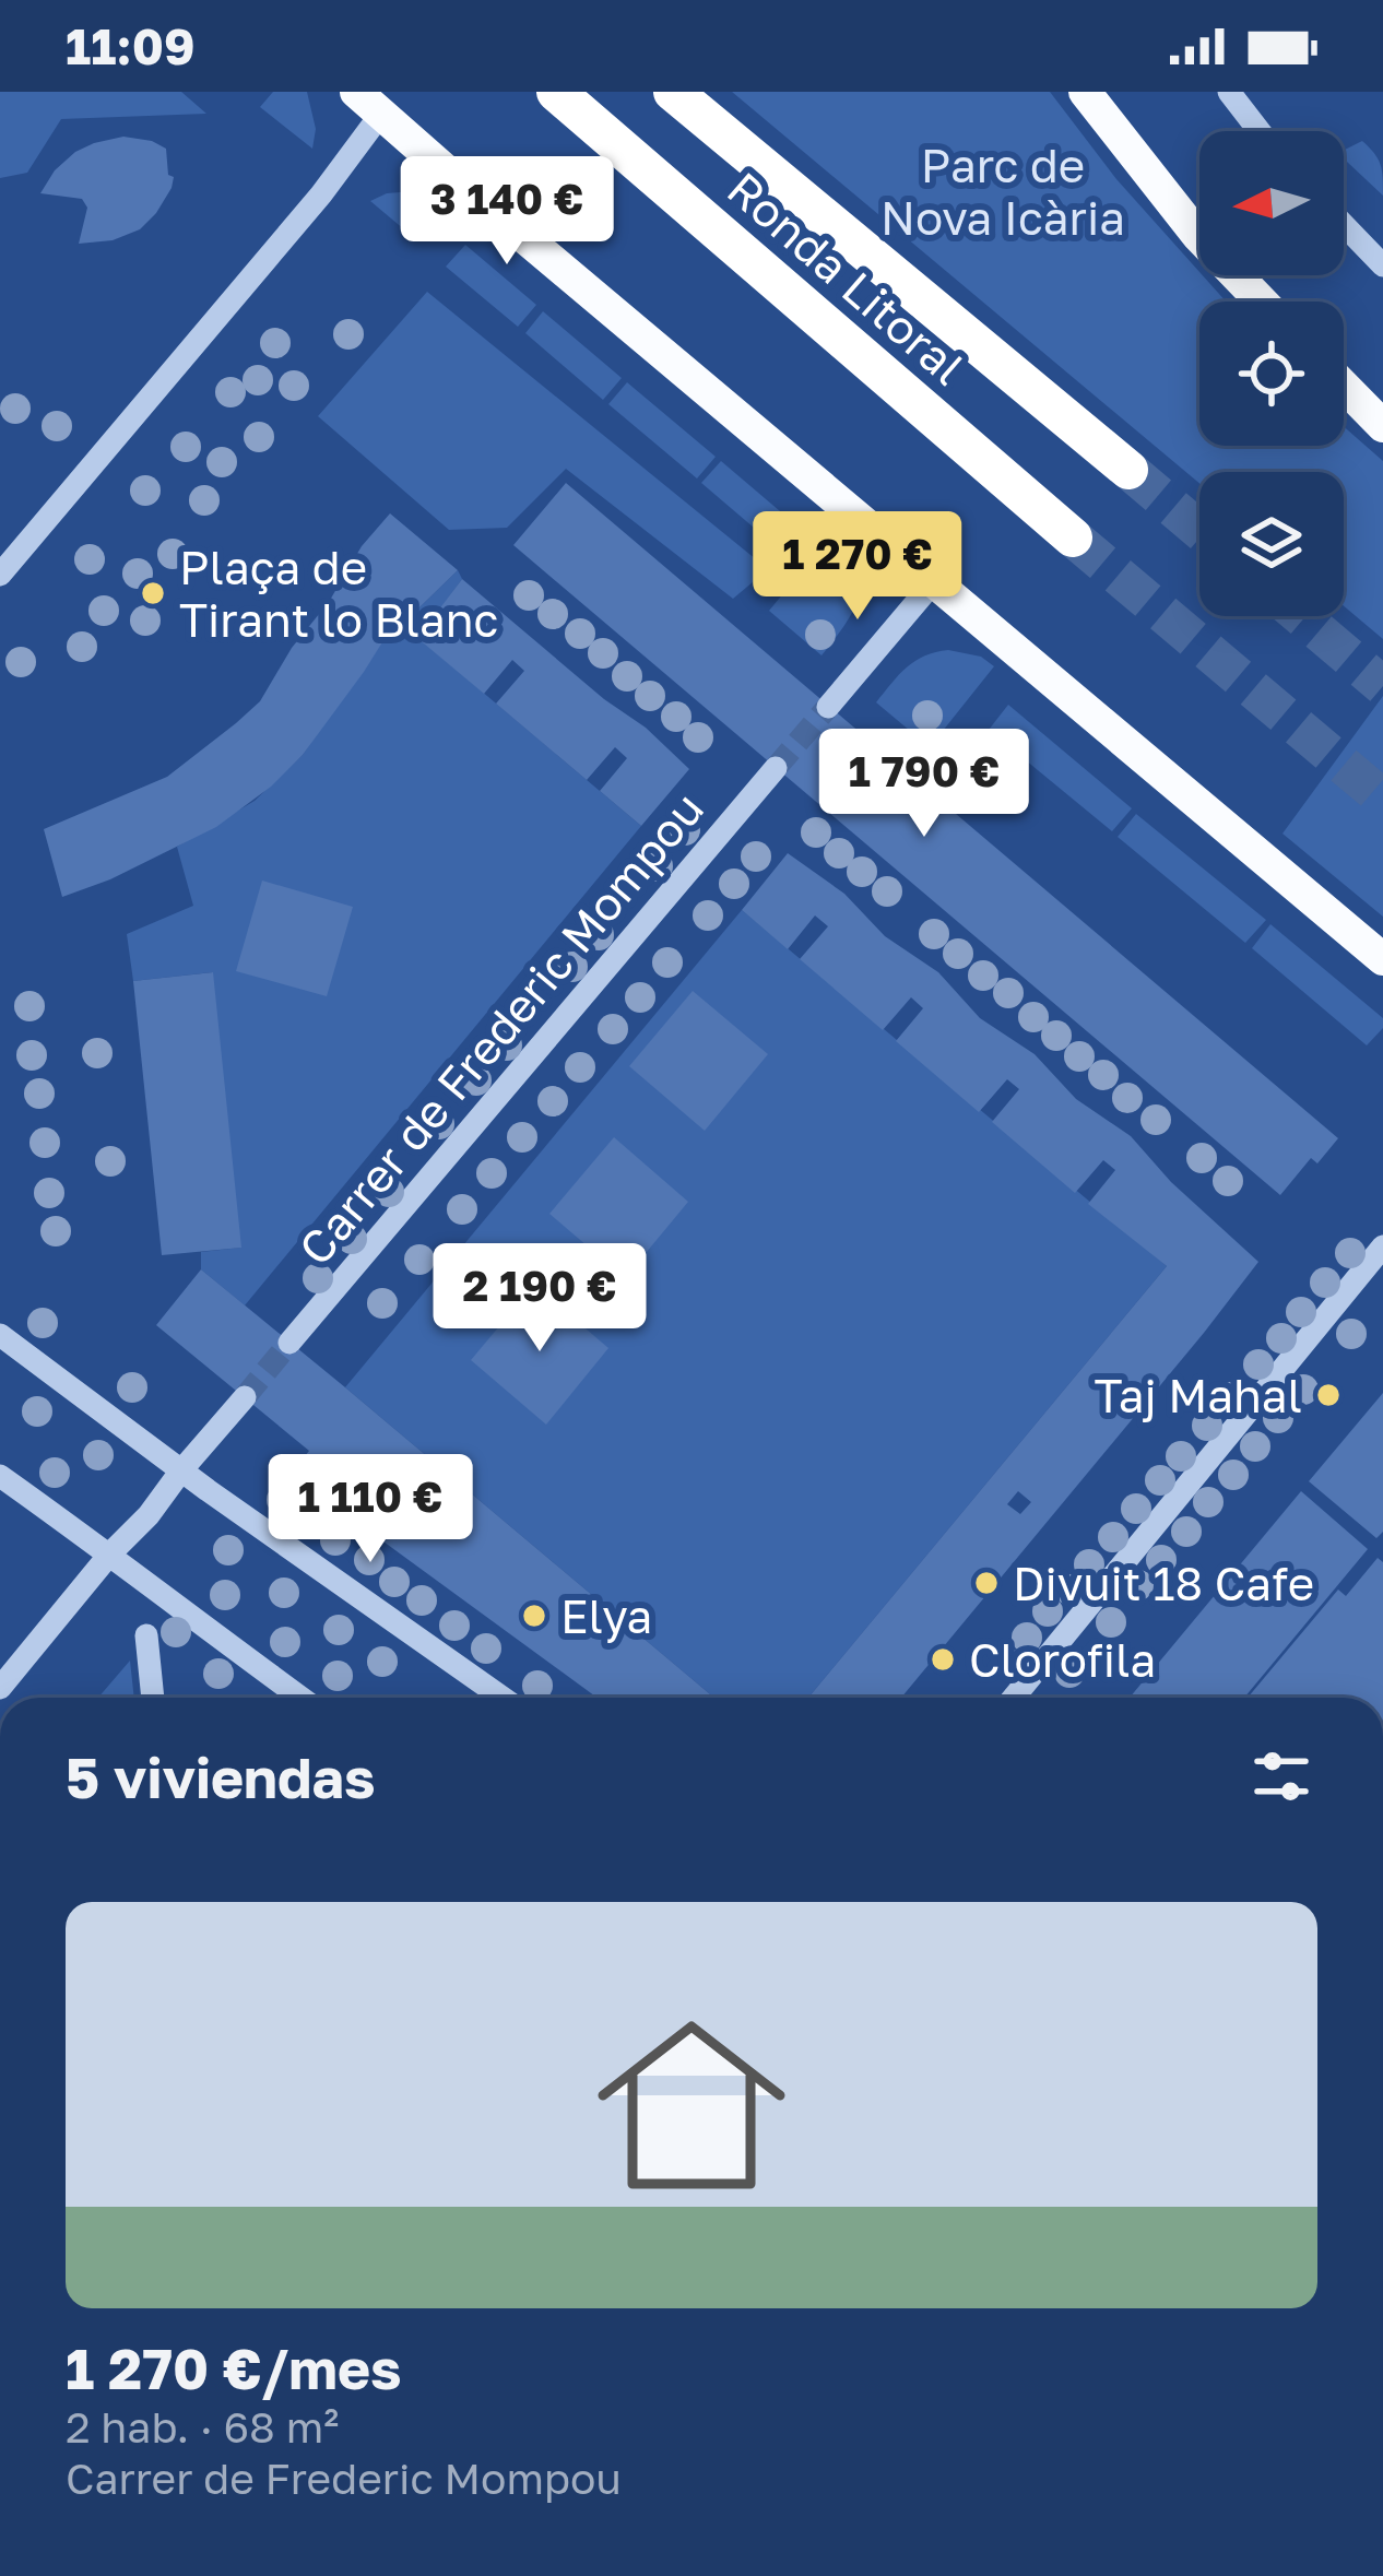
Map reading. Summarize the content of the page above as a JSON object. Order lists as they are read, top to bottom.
{
  "streets": {
    "highway": ["Ronda Litoral"],
    "street": ["Carrer de Frederic Mompou"]
  },
  "parks": ["Parc de Nova Icària"],
  "places": [
    "Plaça de Tirant lo Blanc",
    "Taj Mahal",
    "Divuit 18 Cafe",
    "Elya",
    "Clorofila"
  ],
  "north": "left",
  "page": {
    "status": "11:09",
    "price": [
      "3 140 €",
      "1 270 €",
      "1 790 €",
      "2 190 €",
      "1 110 €"
    ],
    "heading": "5 viviendas",
    "list": [
      {
        "name": "1 270 €/mes",
        "note": "2 hab. · 68 m² · Carrer de Frederic Mompou"
      }
    ]
  }
}
